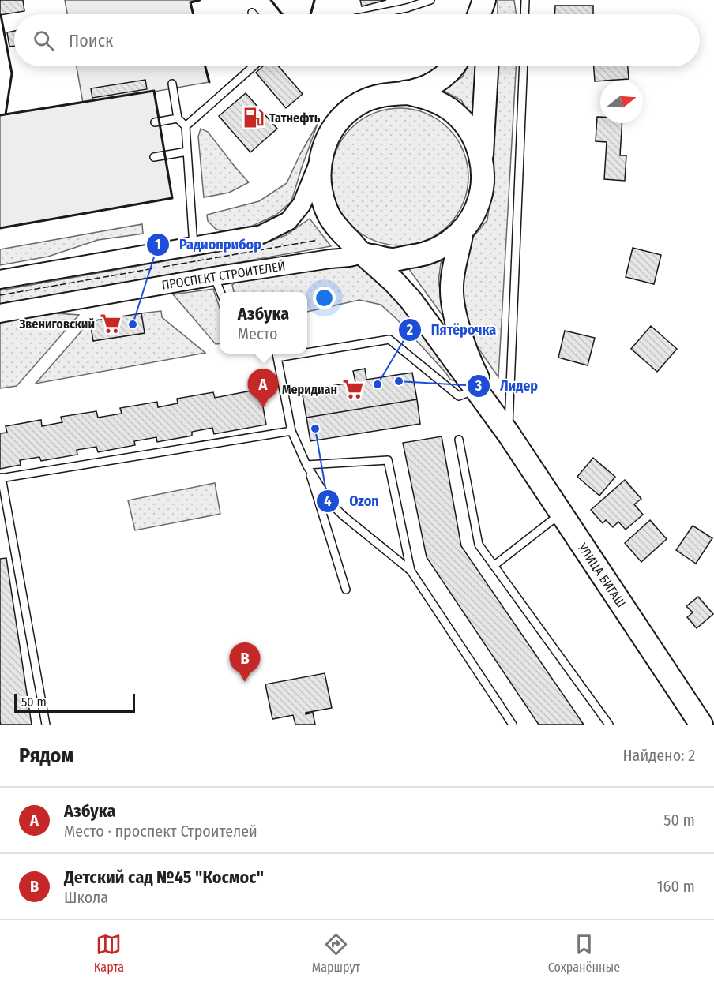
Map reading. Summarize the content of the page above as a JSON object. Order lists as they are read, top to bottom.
{
  "streets": {
    "main road": ["УЛИЦА БИГАШ"],
    "street": ["ПРОСПЕКТ СТРОИТЕЛЕЙ"]
  },
  "crossings": [
    ["ПРОСПЕКТ СТРОИТЕЛЕЙ", "УЛИЦА БИГАШ"]
  ],
  "places": {
    "fuel station": ["Татнефть"],
    "supermarket": ["Звениговский", "Меридиан"],
    "other": [
      "Радиоприбор",
      "Лидер",
      "Пятёрочка",
      "Ozon"
    ]
  },
  "scale_bar": "50 m",
  "north": "right",
  "page": {
    "search": "Поиск",
    "popup": ["Азбука", "Место"],
    "pins": ["A", "B"],
    "scale": "50 m",
    "heading": ["Рядом", "Найдено: 2"],
    "list": [
      {
        "mark": "A",
        "name": "Азбука",
        "note": "Место · проспект Строителей",
        "value": "50 m"
      },
      {
        "mark": "B",
        "name": "Детский сад №45 \"Космос\"",
        "note": "Школа",
        "value": "160 m"
      }
    ],
    "nav": ["Карта", "Маршрут", "Сохранённые"]
  }
}
